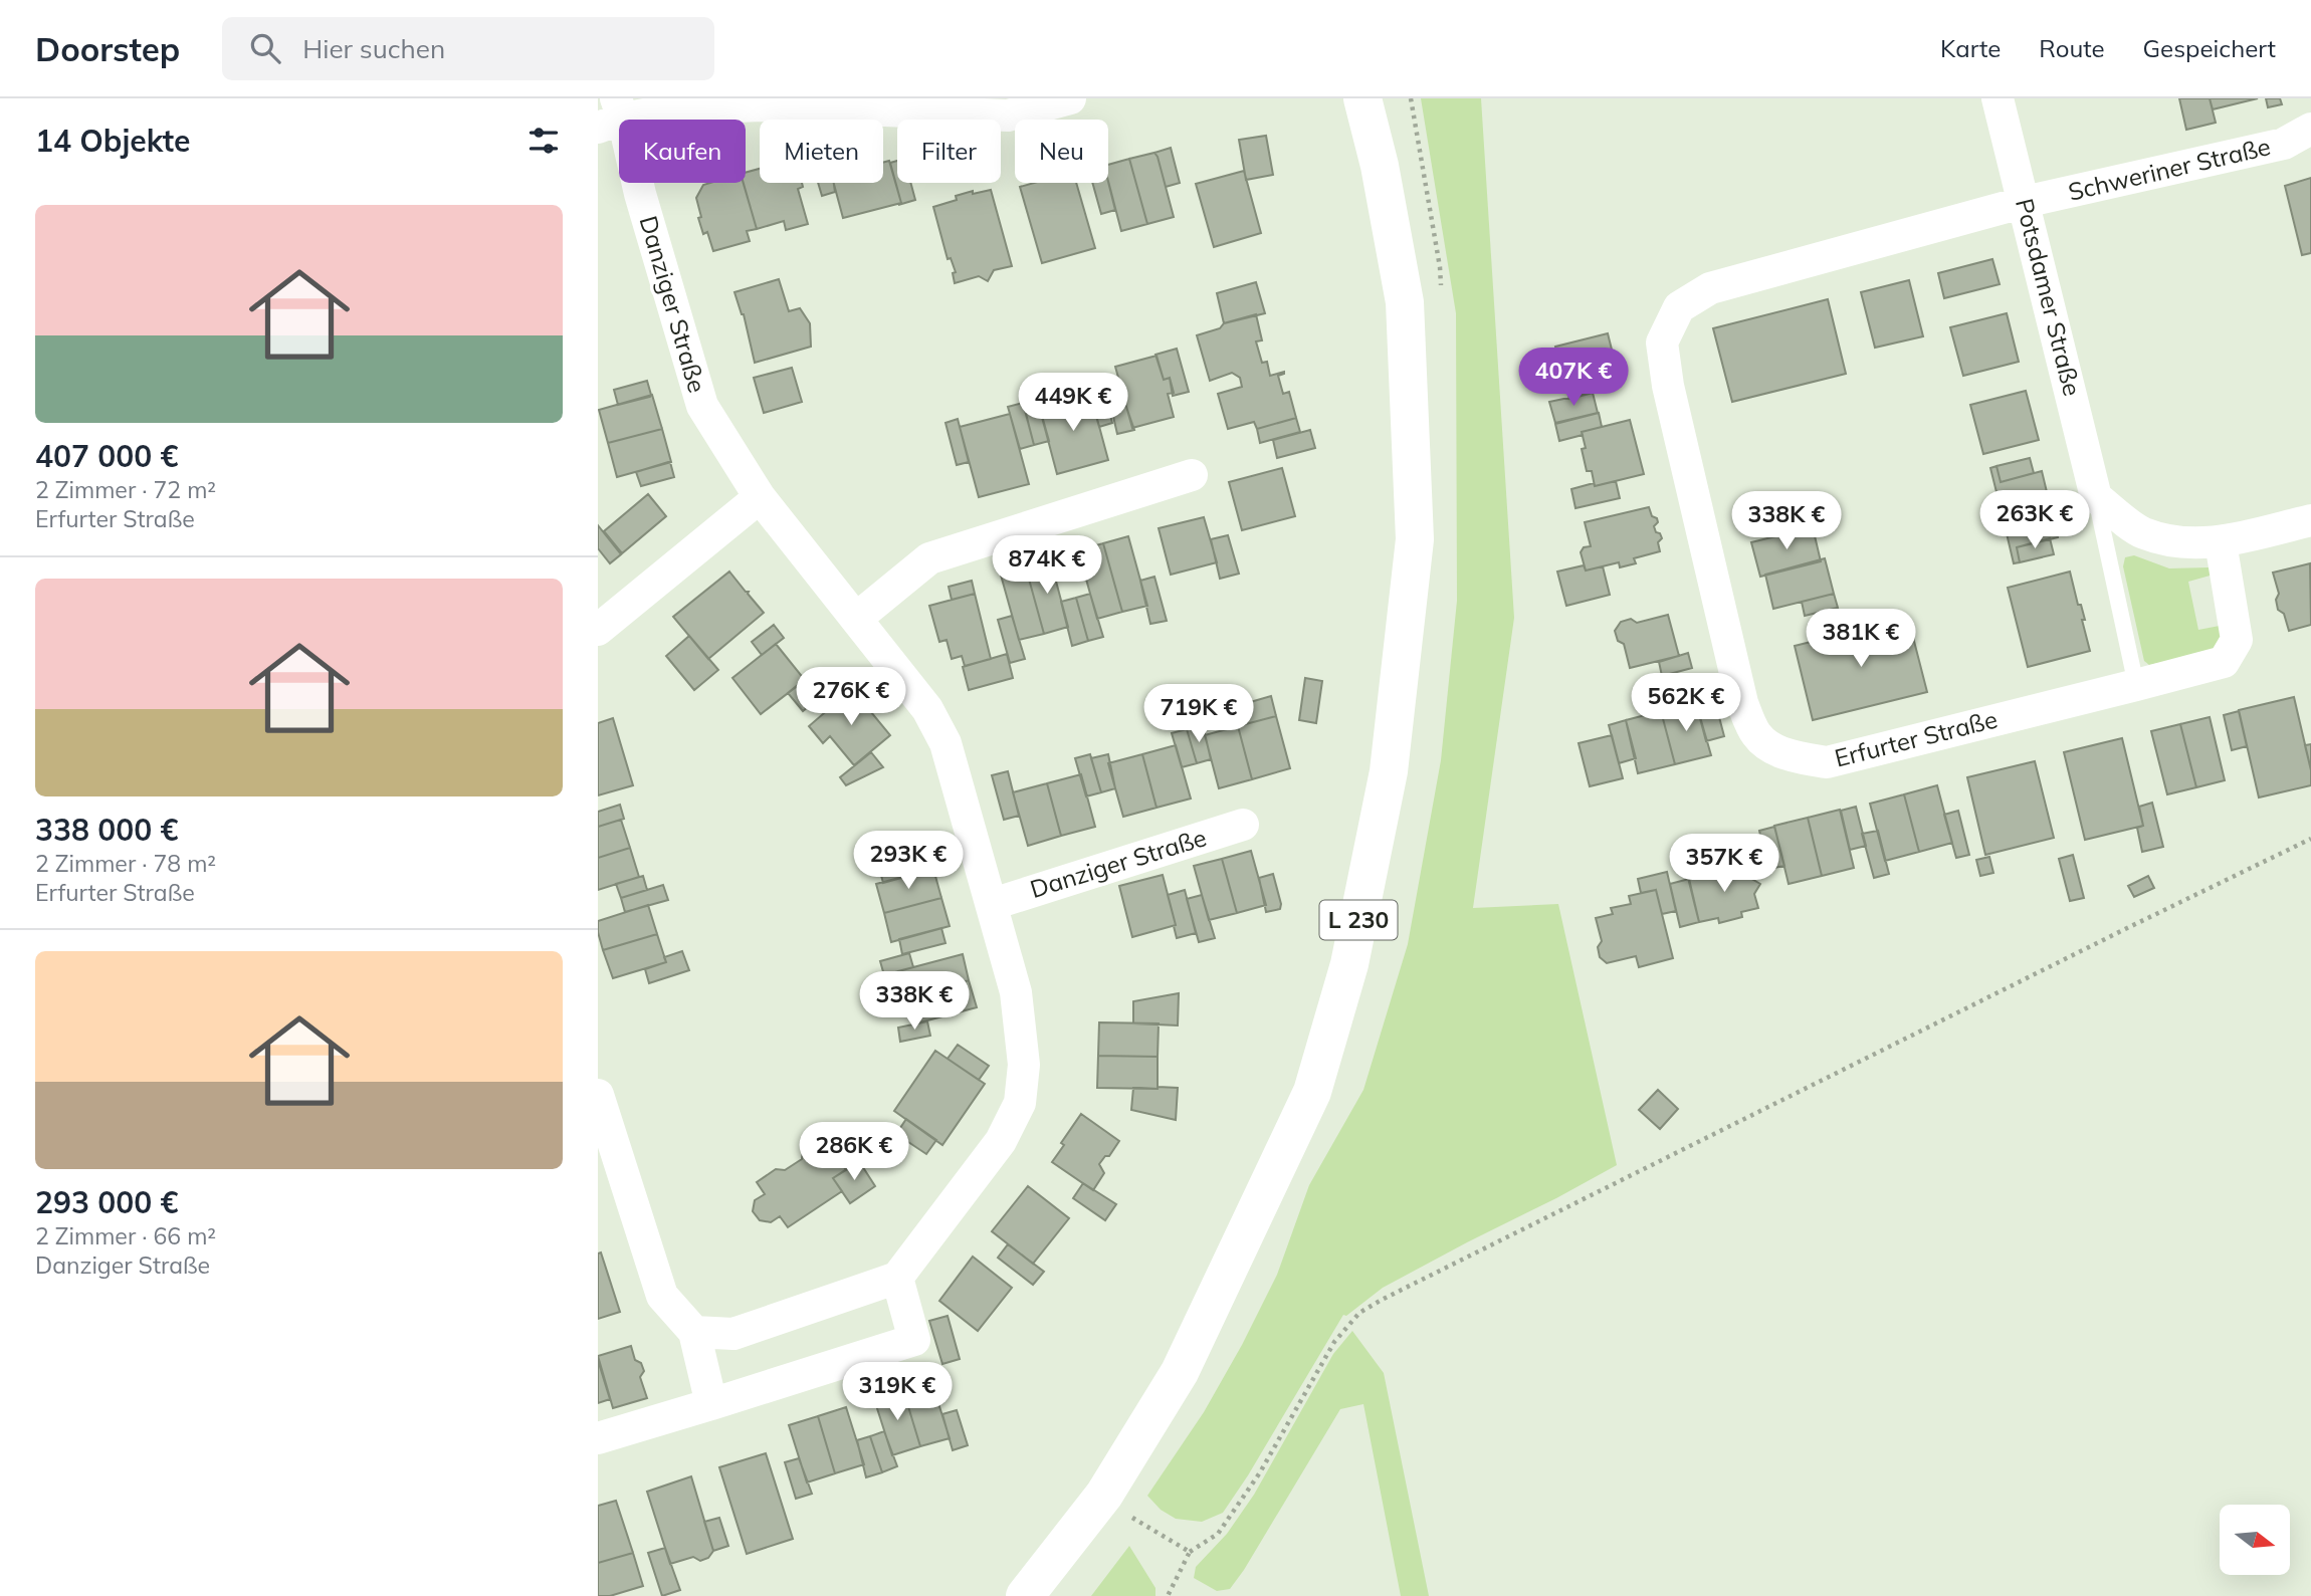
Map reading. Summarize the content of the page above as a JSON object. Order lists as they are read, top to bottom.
{
  "streets": {
    "main road": ["L 230"],
    "street": [
      "Schweriner Straße",
      "Potsdamer Straße",
      "Danziger Straße",
      "Erfurter Straße"
    ]
  },
  "crossings": [
    ["Schweriner Straße", "Potsdamer Straße"],
    ["Schweriner Straße", "Erfurter Straße"],
    ["Potsdamer Straße", "Erfurter Straße"]
  ],
  "north": "right",
  "page": {
    "header": "Doorstep",
    "search": "Hier suchen",
    "nav": ["Karte", "Route", "Gespeichert"],
    "heading": "14 Objekte",
    "chip": [
      "Kaufen",
      "Mieten",
      "Filter",
      "Neu"
    ],
    "list": [
      {
        "name": "407 000 €",
        "note": "2 Zimmer · 72 m² · Erfurter Straße"
      },
      {
        "name": "338 000 €",
        "note": "2 Zimmer · 78 m² · Erfurter Straße"
      },
      {
        "name": "293 000 €",
        "note": "2 Zimmer · 66 m² · Danziger Straße"
      }
    ],
    "price": [
      "407K €",
      "449K €",
      "263K €",
      "338K €",
      "874K €",
      "381K €",
      "276K €",
      "562K €",
      "719K €",
      "293K €",
      "357K €",
      "338K €",
      "286K €",
      "319K €"
    ]
  }
}
